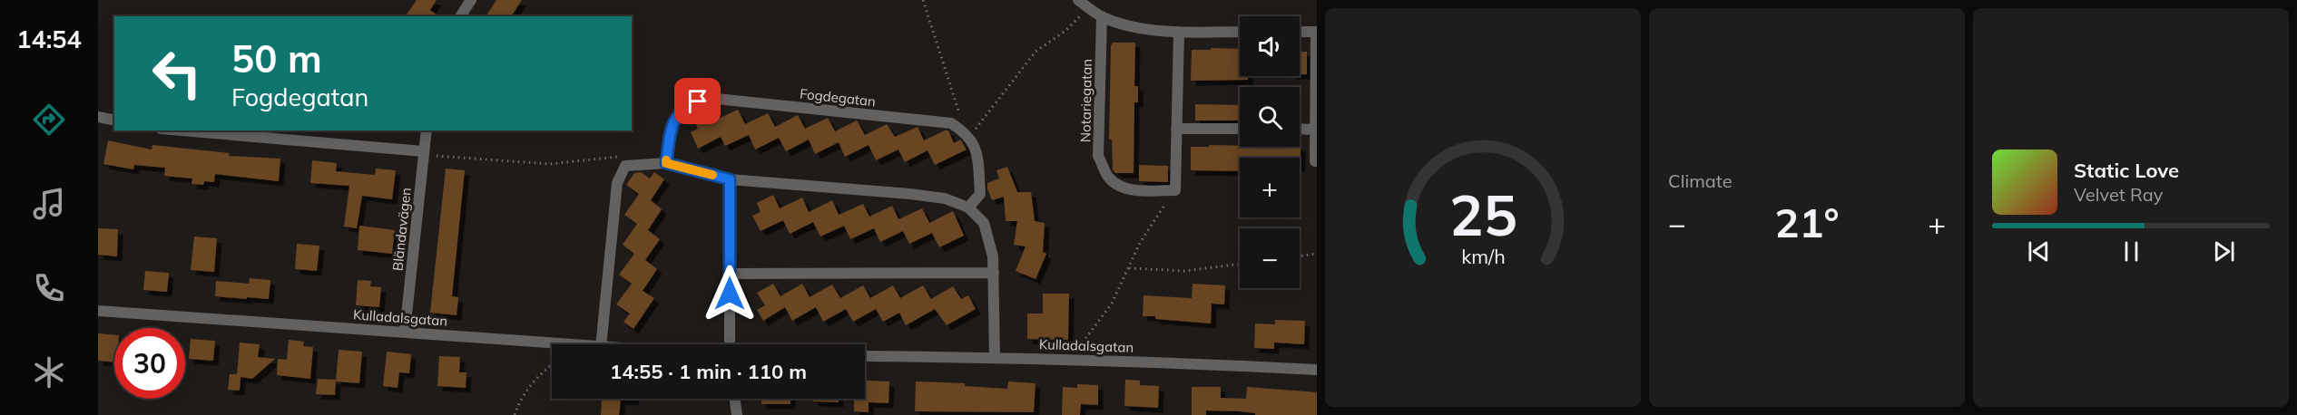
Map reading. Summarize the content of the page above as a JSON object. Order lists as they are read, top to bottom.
{
  "streets": {
    "street": [
      "Fogdegatan",
      "Notariegatan",
      "Bländavägen",
      "Kulladalsgatan"
    ]
  },
  "crossings": [
    ["Bländavägen", "Kulladalsgatan"]
  ],
  "page": {
    "tabs": "14:54",
    "tile": "Climate",
    "map_buttons": ["+", "−"],
    "turn": ["50 m", "Fogdegatan"],
    "song": ["Static Love", "Velvet Ray"],
    "heat": ["−", "21°", "+"],
    "limit": "30",
    "trip": "14:55 · 1 min · 110 m",
    "gauge": ["25", "km/h"]
  }
}
